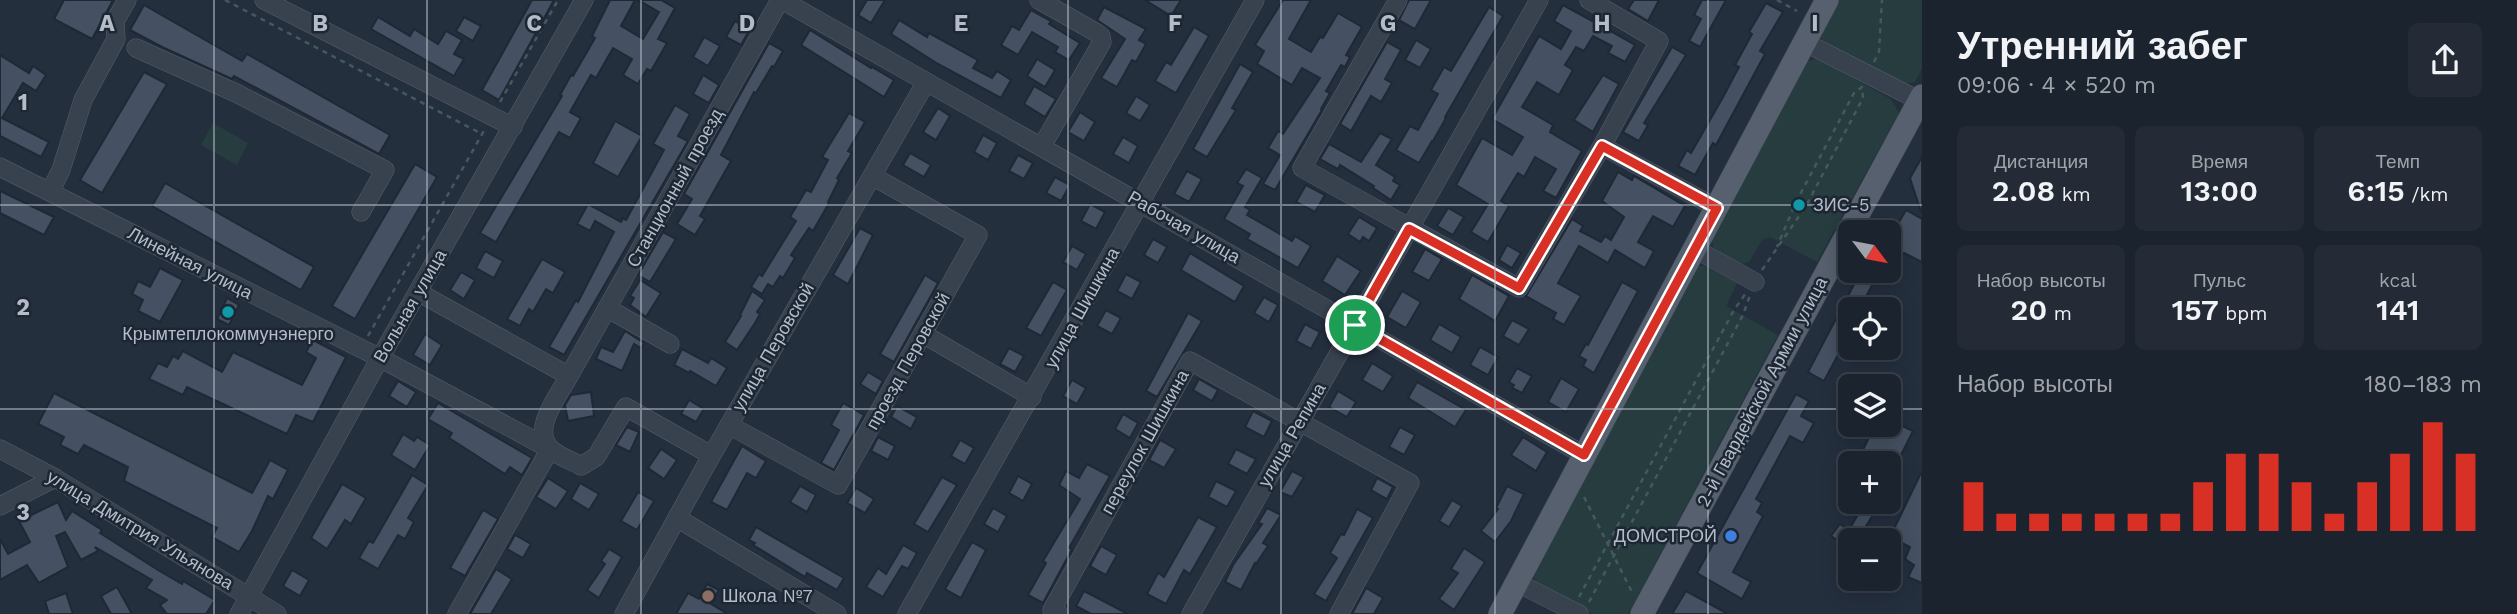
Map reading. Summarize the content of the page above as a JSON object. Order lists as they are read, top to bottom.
{
  "streets": {
    "main road": ["2-й Гвардейской Армии улица"],
    "street": [
      "Станционный проезд",
      "Рабочая улица",
      "Линейная улица",
      "Вольная улица",
      "улица Шишкина",
      "улица Перовской",
      "проезд Перовской",
      "улица Репина",
      "переулок Шишкина",
      "улица Дмитрия Ульянова"
    ]
  },
  "crossings": [
    ["Станционный проезд", "Рабочая улица"],
    ["Станционный проезд", "Линейная улица"],
    ["Рабочая улица", "улица Шишкина"],
    ["Рабочая улица", "улица Перовской"],
    ["Рабочая улица", "улица Репина"],
    ["Линейная улица", "Вольная улица"],
    ["Линейная улица", "улица Перовской"],
    ["Вольная улица", "улица Дмитрия Ульянова"],
    ["улица Перовской", "проезд Перовской"],
    ["улица Репина", "переулок Шишкина"]
  ],
  "places": [
    "ЗИС-5",
    "Крымтеплокоммунэнерго",
    "ДОМСТРОЙ",
    "Школа №7"
  ],
  "north": "bottom right",
  "page": {
    "heading": ["Утренний забег", "09:06 · 4 × 520 m"],
    "stats": [
      ["Дистанция", "2.08 km"],
      ["Время", "13:00"],
      ["Темп", "6:15 /km"],
      ["Набор высоты", "20 m"],
      ["Пульс", "157 bpm"],
      ["kcal", "141"]
    ],
    "map_buttons": ["+", "−"],
    "chart": ["Набор высоты", "180–183 m"]
  },
  "grid": {
    "columns": [
      "A",
      "B",
      "C",
      "D",
      "E",
      "F",
      "G",
      "H",
      "I"
    ],
    "rows": ["1", "2", "3"]
  }
}
